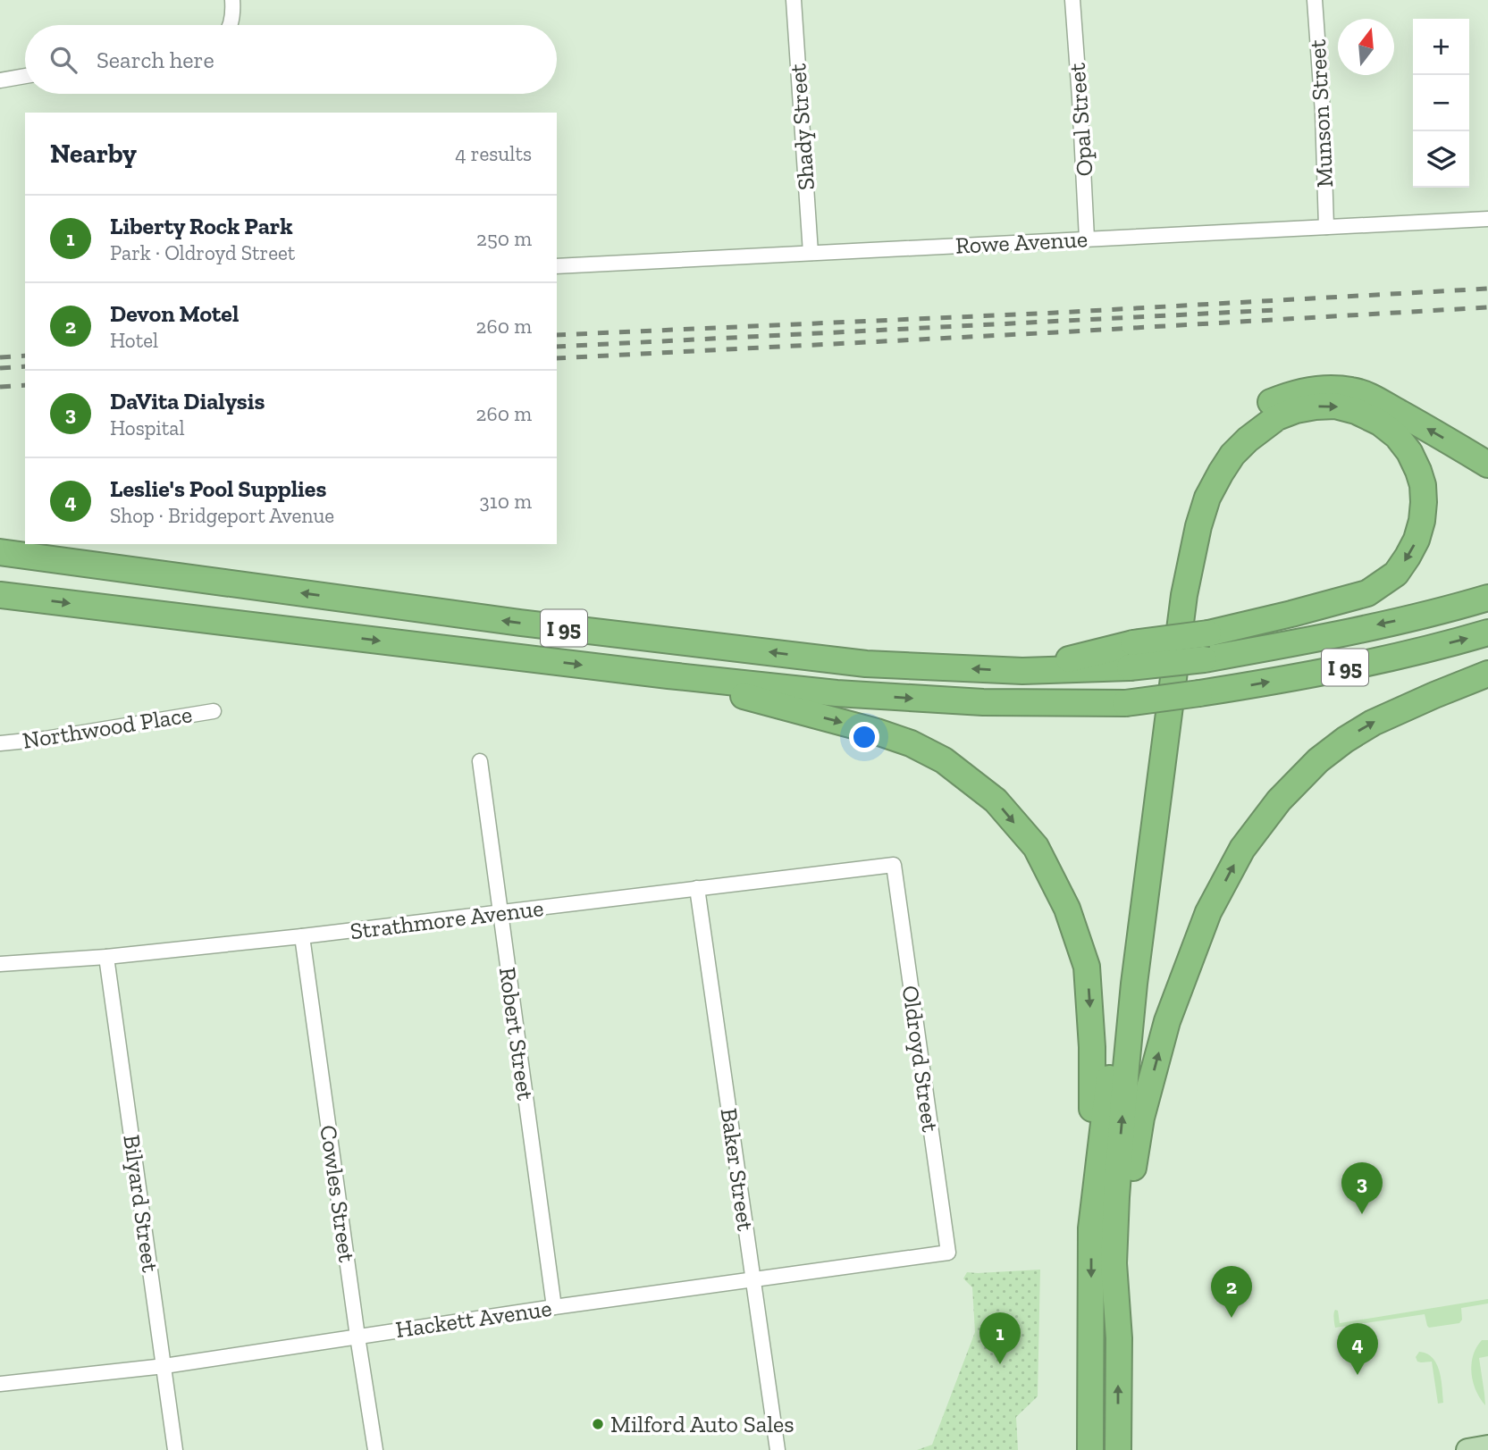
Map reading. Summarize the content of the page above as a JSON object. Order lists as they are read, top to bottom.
{
  "streets": {
    "highway": ["I 95"],
    "street": [
      "Munson Street",
      "Opal Street",
      "Shady Street",
      "Rowe Avenue",
      "Northwood Place",
      "Strathmore Avenue",
      "Robert Street",
      "Oldroyd Street",
      "Baker Street",
      "Cowles Street",
      "Bilyard Street",
      "Hackett Avenue"
    ]
  },
  "crossings": [
    ["Munson Street", "Rowe Avenue"],
    ["Opal Street", "Rowe Avenue"],
    ["Shady Street", "Rowe Avenue"],
    ["Strathmore Avenue", "Robert Street"],
    ["Strathmore Avenue", "Oldroyd Street"],
    ["Strathmore Avenue", "Baker Street"],
    ["Strathmore Avenue", "Cowles Street"],
    ["Strathmore Avenue", "Bilyard Street"],
    ["Robert Street", "Hackett Avenue"],
    ["Oldroyd Street", "Hackett Avenue"],
    ["Baker Street", "Hackett Avenue"],
    ["Cowles Street", "Hackett Avenue"],
    ["Bilyard Street", "Hackett Avenue"]
  ],
  "places": ["Milford Auto Sales"],
  "north": "top",
  "page": {
    "map_buttons": ["+", "−"],
    "search": "Search here",
    "heading": ["Nearby", "4 results"],
    "list": [
      {
        "mark": "1",
        "name": "Liberty Rock Park",
        "note": "Park · Oldroyd Street",
        "value": "250 m"
      },
      {
        "mark": "2",
        "name": "Devon Motel",
        "note": "Hotel",
        "value": "260 m"
      },
      {
        "mark": "3",
        "name": "DaVita Dialysis",
        "note": "Hospital",
        "value": "260 m"
      },
      {
        "mark": "4",
        "name": "Leslie's Pool Supplies",
        "note": "Shop · Bridgeport Avenue",
        "value": "310 m"
      }
    ],
    "pins": [
      "3",
      "2",
      "1",
      "4"
    ]
  }
}
